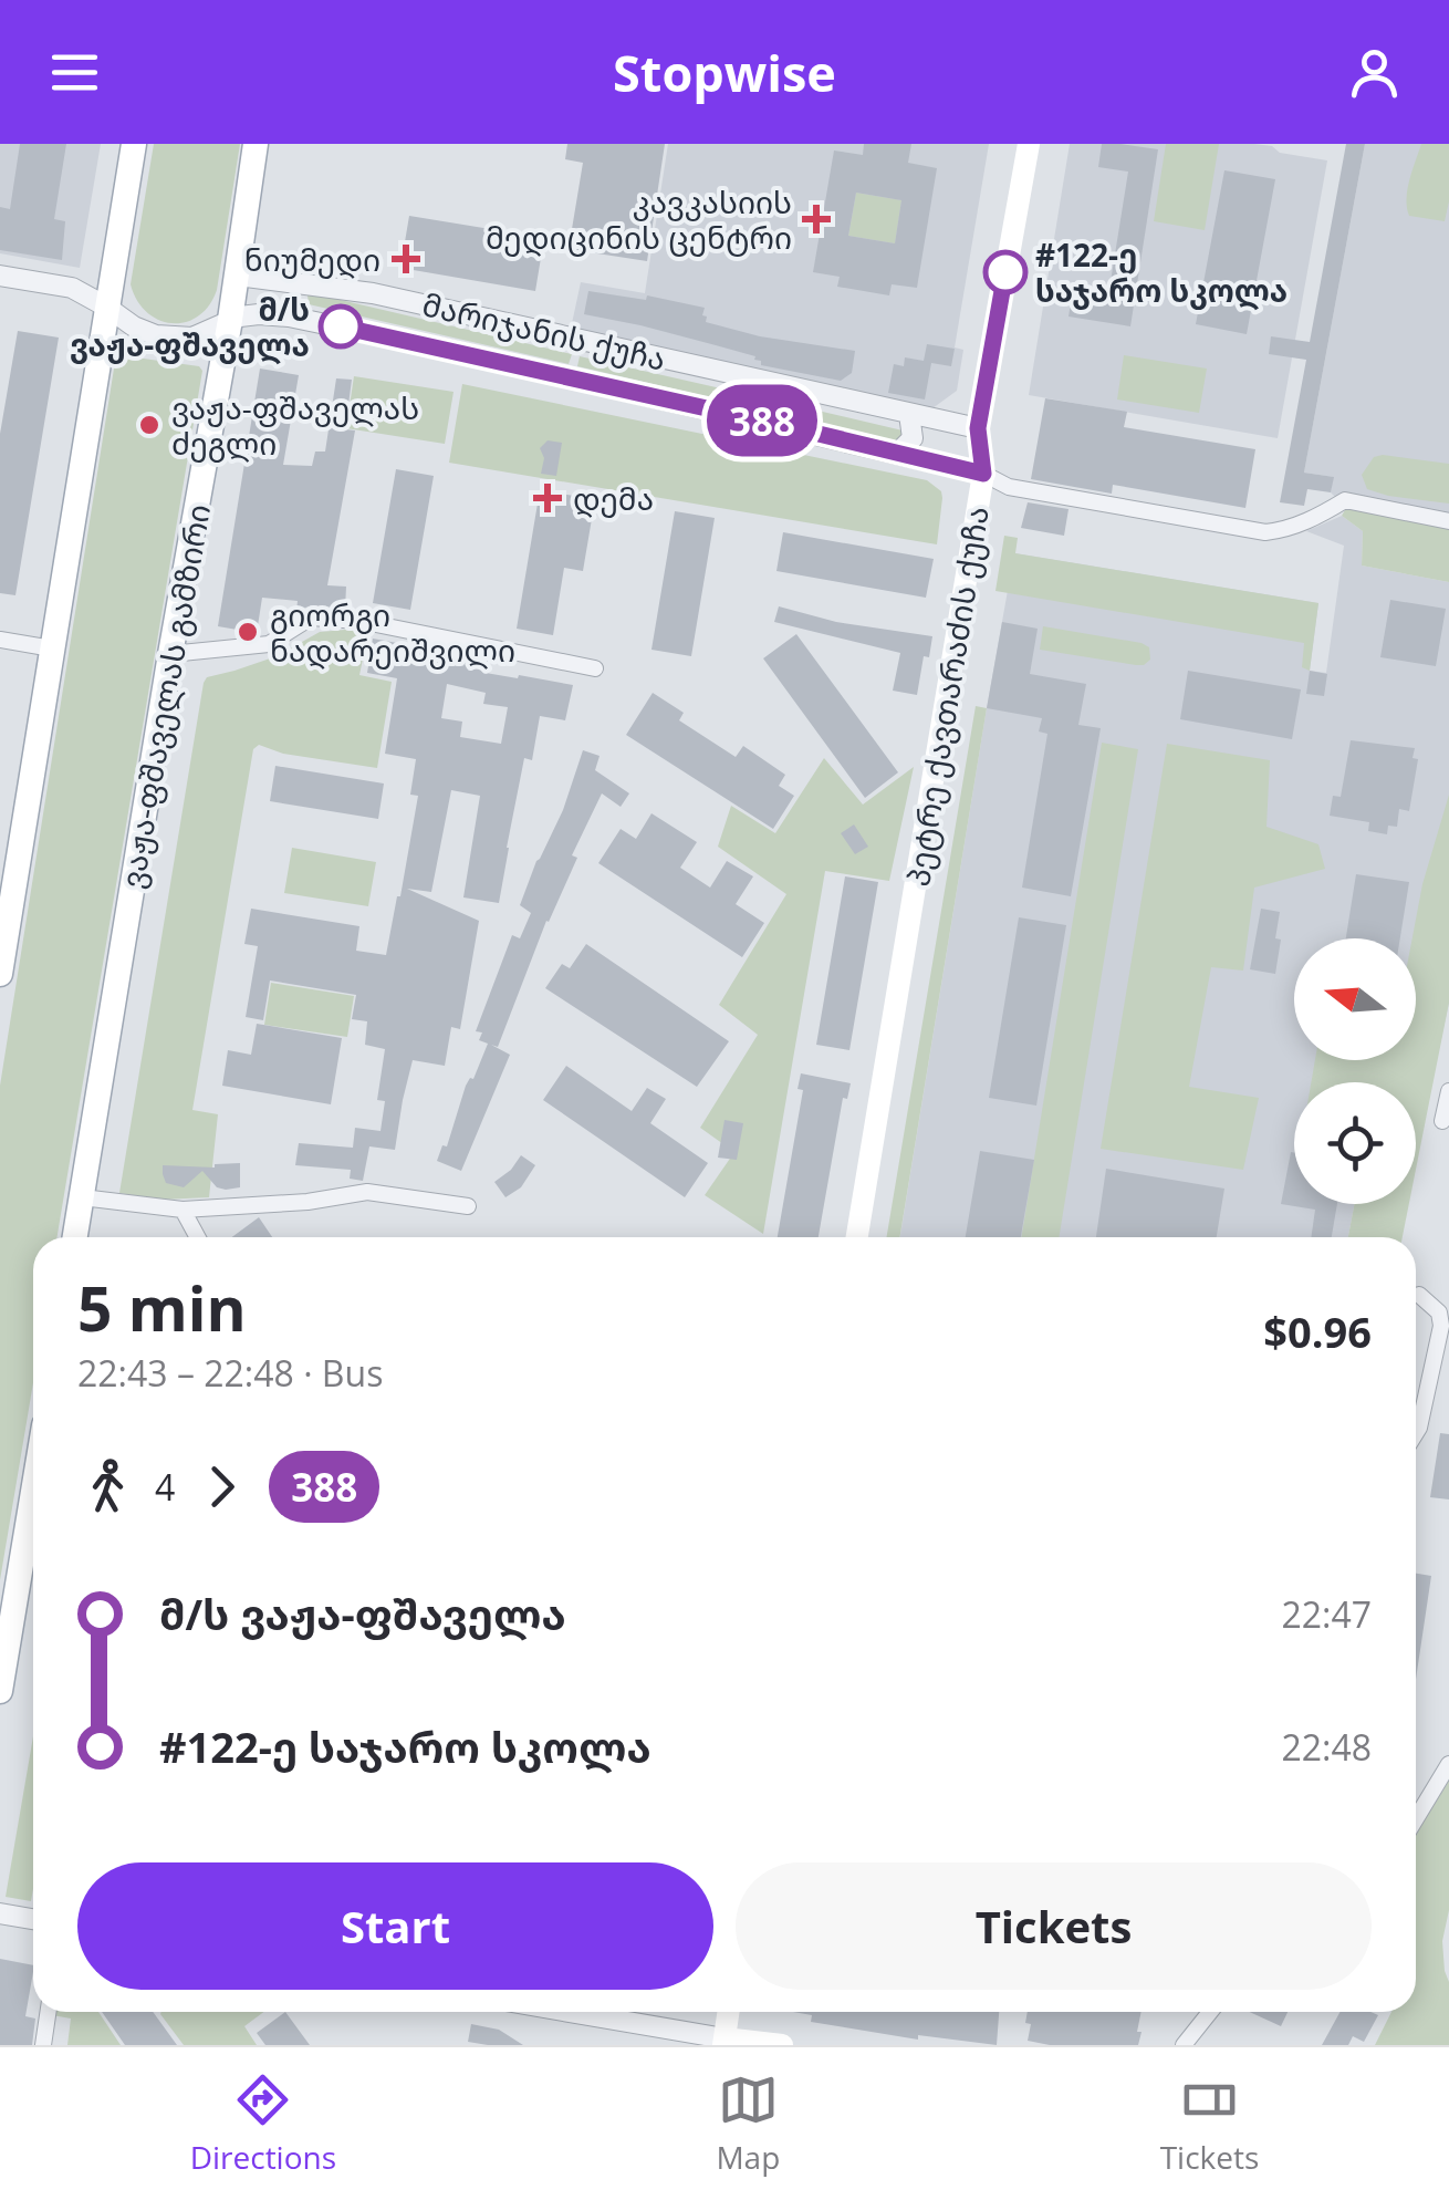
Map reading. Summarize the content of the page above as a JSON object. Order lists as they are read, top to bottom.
{
  "streets": {
    "main road": ["ვაჟა-ფშაველას გამზირი", "პეტრე ქავთარაძის ქუჩა"],
    "street": ["მარიჯანის ქუჩა"]
  },
  "crossings": [
    ["მარიჯანის ქუჩა", "ვაჟა-ფშაველას გამზირი"],
    ["მარიჯანის ქუჩა", "პეტრე ქავთარაძის ქუჩა"]
  ],
  "places": {
    "health": ["კავკასიის მედიცინის ცენტრი", "ნიუმედი", "დემა"],
    "other": [
      "#122-ე საჯარო სკოლა",
      "მ/ს ვაჟა-ფშაველა",
      "ვაჟა-ფშაველას ძეგლი",
      "გიორგი ნადარეიშვილი"
    ]
  },
  "lines": ["bus line 388"],
  "north": "left",
  "page": {
    "header": "Stopwise",
    "on_map": "388",
    "heading": ["5 min", "22:43 – 22:48 · Bus", "$0.96"],
    "legs": ["4", "388"],
    "list": [
      {
        "name": "მ/ს ვაჟა-ფშაველა",
        "value": "22:47"
      },
      {
        "name": "#122-ე საჯარო სკოლა",
        "value": "22:48"
      }
    ],
    "buttons": ["Start", "Tickets"],
    "tabs": ["Directions", "Map", "Tickets"]
  }
}
